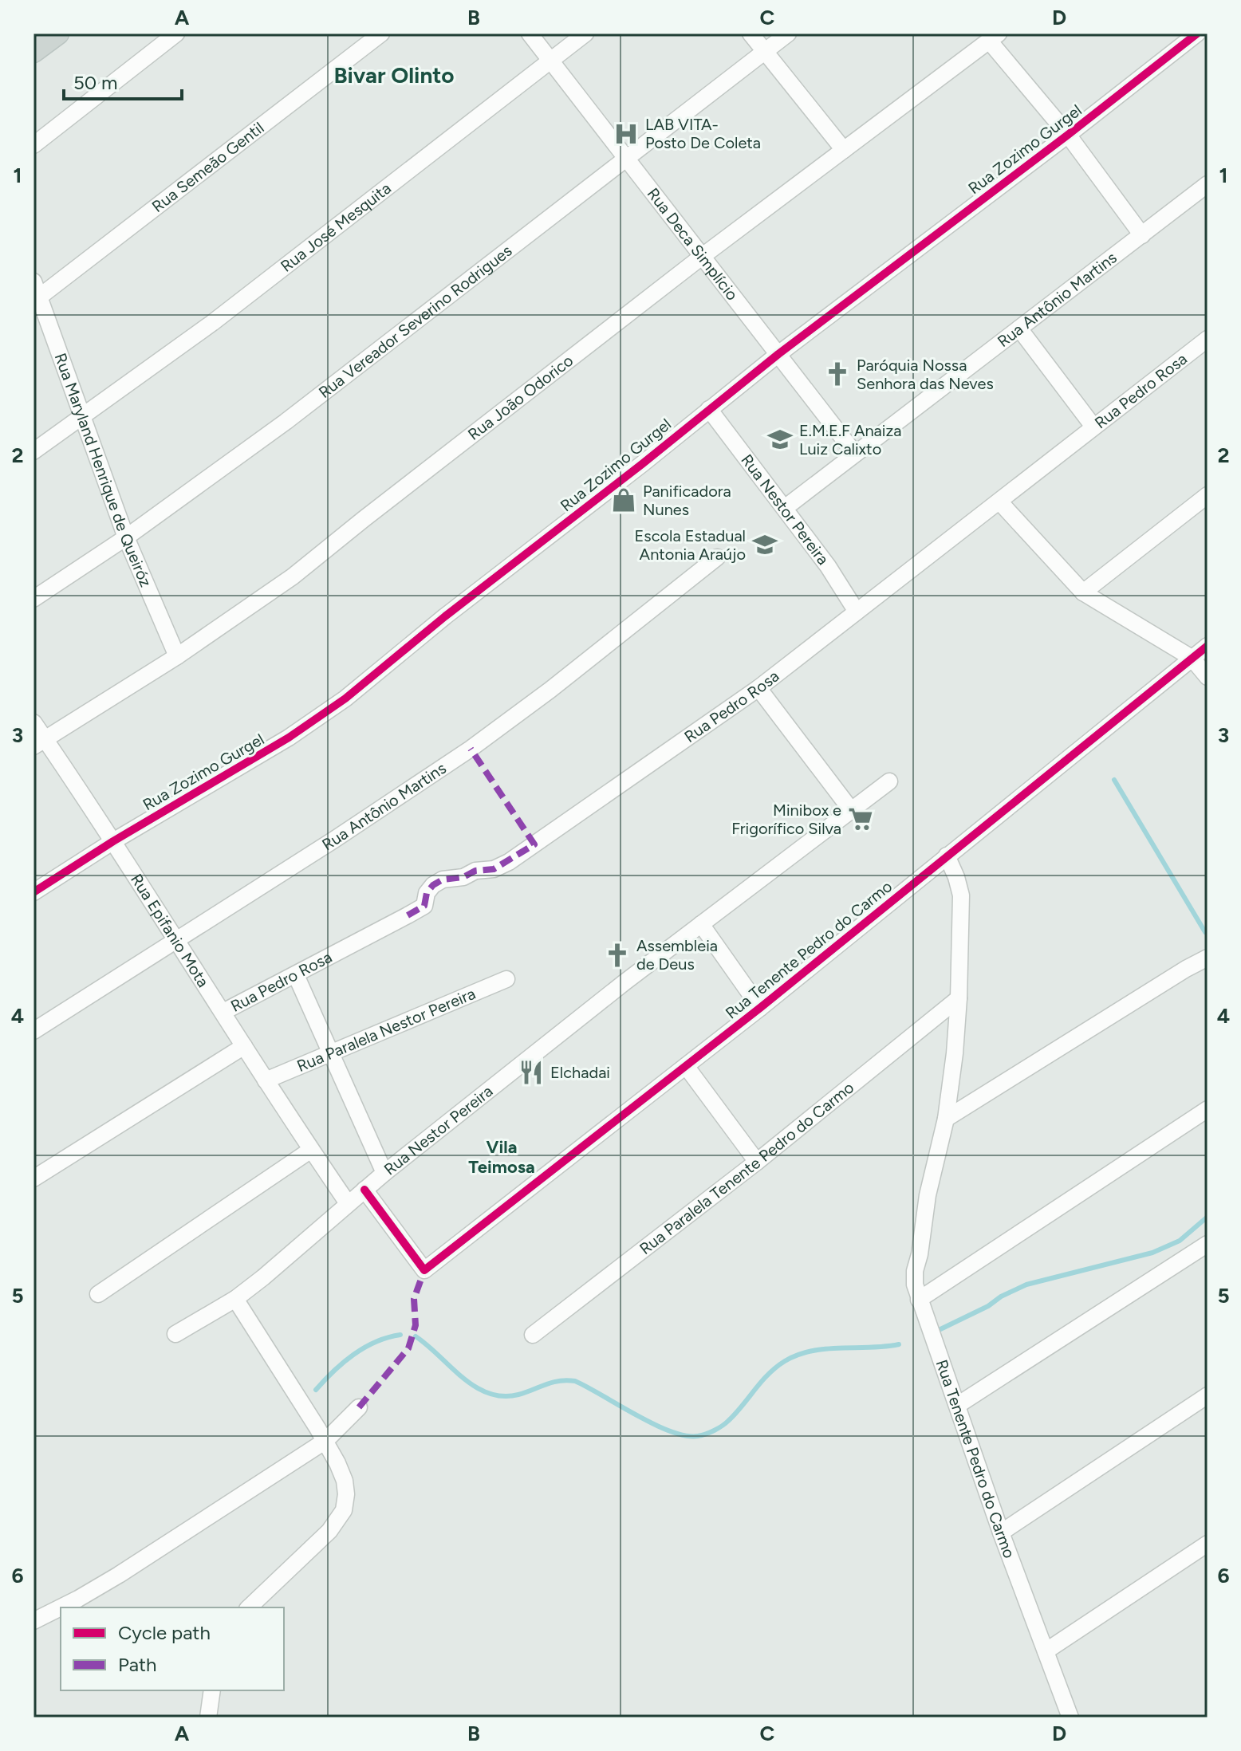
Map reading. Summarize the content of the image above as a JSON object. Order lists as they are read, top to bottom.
{
  "streets": {
    "street": [
      "Rua Zozimo Gurgel",
      "Rua Semeão Gentil",
      "Rua José Mesquita",
      "Rua Deca Simplício",
      "Rua Antônio Martins",
      "Rua Vereador Severino Rodrigues",
      "Rua Pedro Rosa",
      "Rua João Odorico",
      "Rua Maryland Henrique de Queiróz",
      "Rua Nestor Pereira",
      "Rua Epifanio Mota",
      "Rua Tenente Pedro do Carmo",
      "Rua Paralela Nestor Pereira",
      "Rua Paralela Tenente Pedro do Carmo"
    ]
  },
  "crossings": [
    ["Rua Zozimo Gurgel", "Rua Deca Simplício"],
    ["Rua Zozimo Gurgel", "Rua Nestor Pereira"],
    ["Rua Zozimo Gurgel", "Rua Epifanio Mota"],
    ["Rua Semeão Gentil", "Rua Maryland Henrique de Queiróz"],
    ["Rua José Mesquita", "Rua Deca Simplício"],
    ["Rua José Mesquita", "Rua Maryland Henrique de Queiróz"],
    ["Rua Deca Simplício", "Rua Antônio Martins"],
    ["Rua Deca Simplício", "Rua Vereador Severino Rodrigues"],
    ["Rua Deca Simplício", "Rua João Odorico"],
    ["Rua Antônio Martins", "Rua Nestor Pereira"],
    ["Rua Antônio Martins", "Rua Epifanio Mota"],
    ["Rua Vereador Severino Rodrigues", "Rua Maryland Henrique de Queiróz"],
    ["Rua Pedro Rosa", "Rua Nestor Pereira"],
    ["Rua Pedro Rosa", "Rua Epifanio Mota"],
    ["Rua João Odorico", "Rua Maryland Henrique de Queiróz"],
    ["Rua João Odorico", "Rua Epifanio Mota"],
    ["Rua Nestor Pereira", "Rua Epifanio Mota"],
    ["Rua Nestor Pereira", "Rua Tenente Pedro do Carmo"],
    ["Rua Epifanio Mota", "Rua Paralela Nestor Pereira"],
    ["Rua Tenente Pedro do Carmo", "Rua Paralela Tenente Pedro do Carmo"]
  ],
  "districts": ["Bivar Olinto", "Vila Teimosa"],
  "places": {
    "hospital": ["LAB VITA- Posto De Coleta"],
    "church": ["Paróquia Nossa Senhora das Neves", "Assembleia de Deus"],
    "school or university": ["E.M.E.F Anaiza Luiz Calixto", "Escola Estadual Antonia Araújo"],
    "shop": ["Panificadora Nunes"],
    "supermarket": ["Minibox e Frigorífico Silva"],
    "restaurant": ["Elchadai"]
  },
  "legend": ["Cycle path", "Path"],
  "scale_bar": "50 m",
  "grid": {
    "columns": [
      "A",
      "B",
      "C",
      "D"
    ],
    "rows": [
      "1",
      "2",
      "3",
      "4",
      "5",
      "6"
    ]
  }
}
